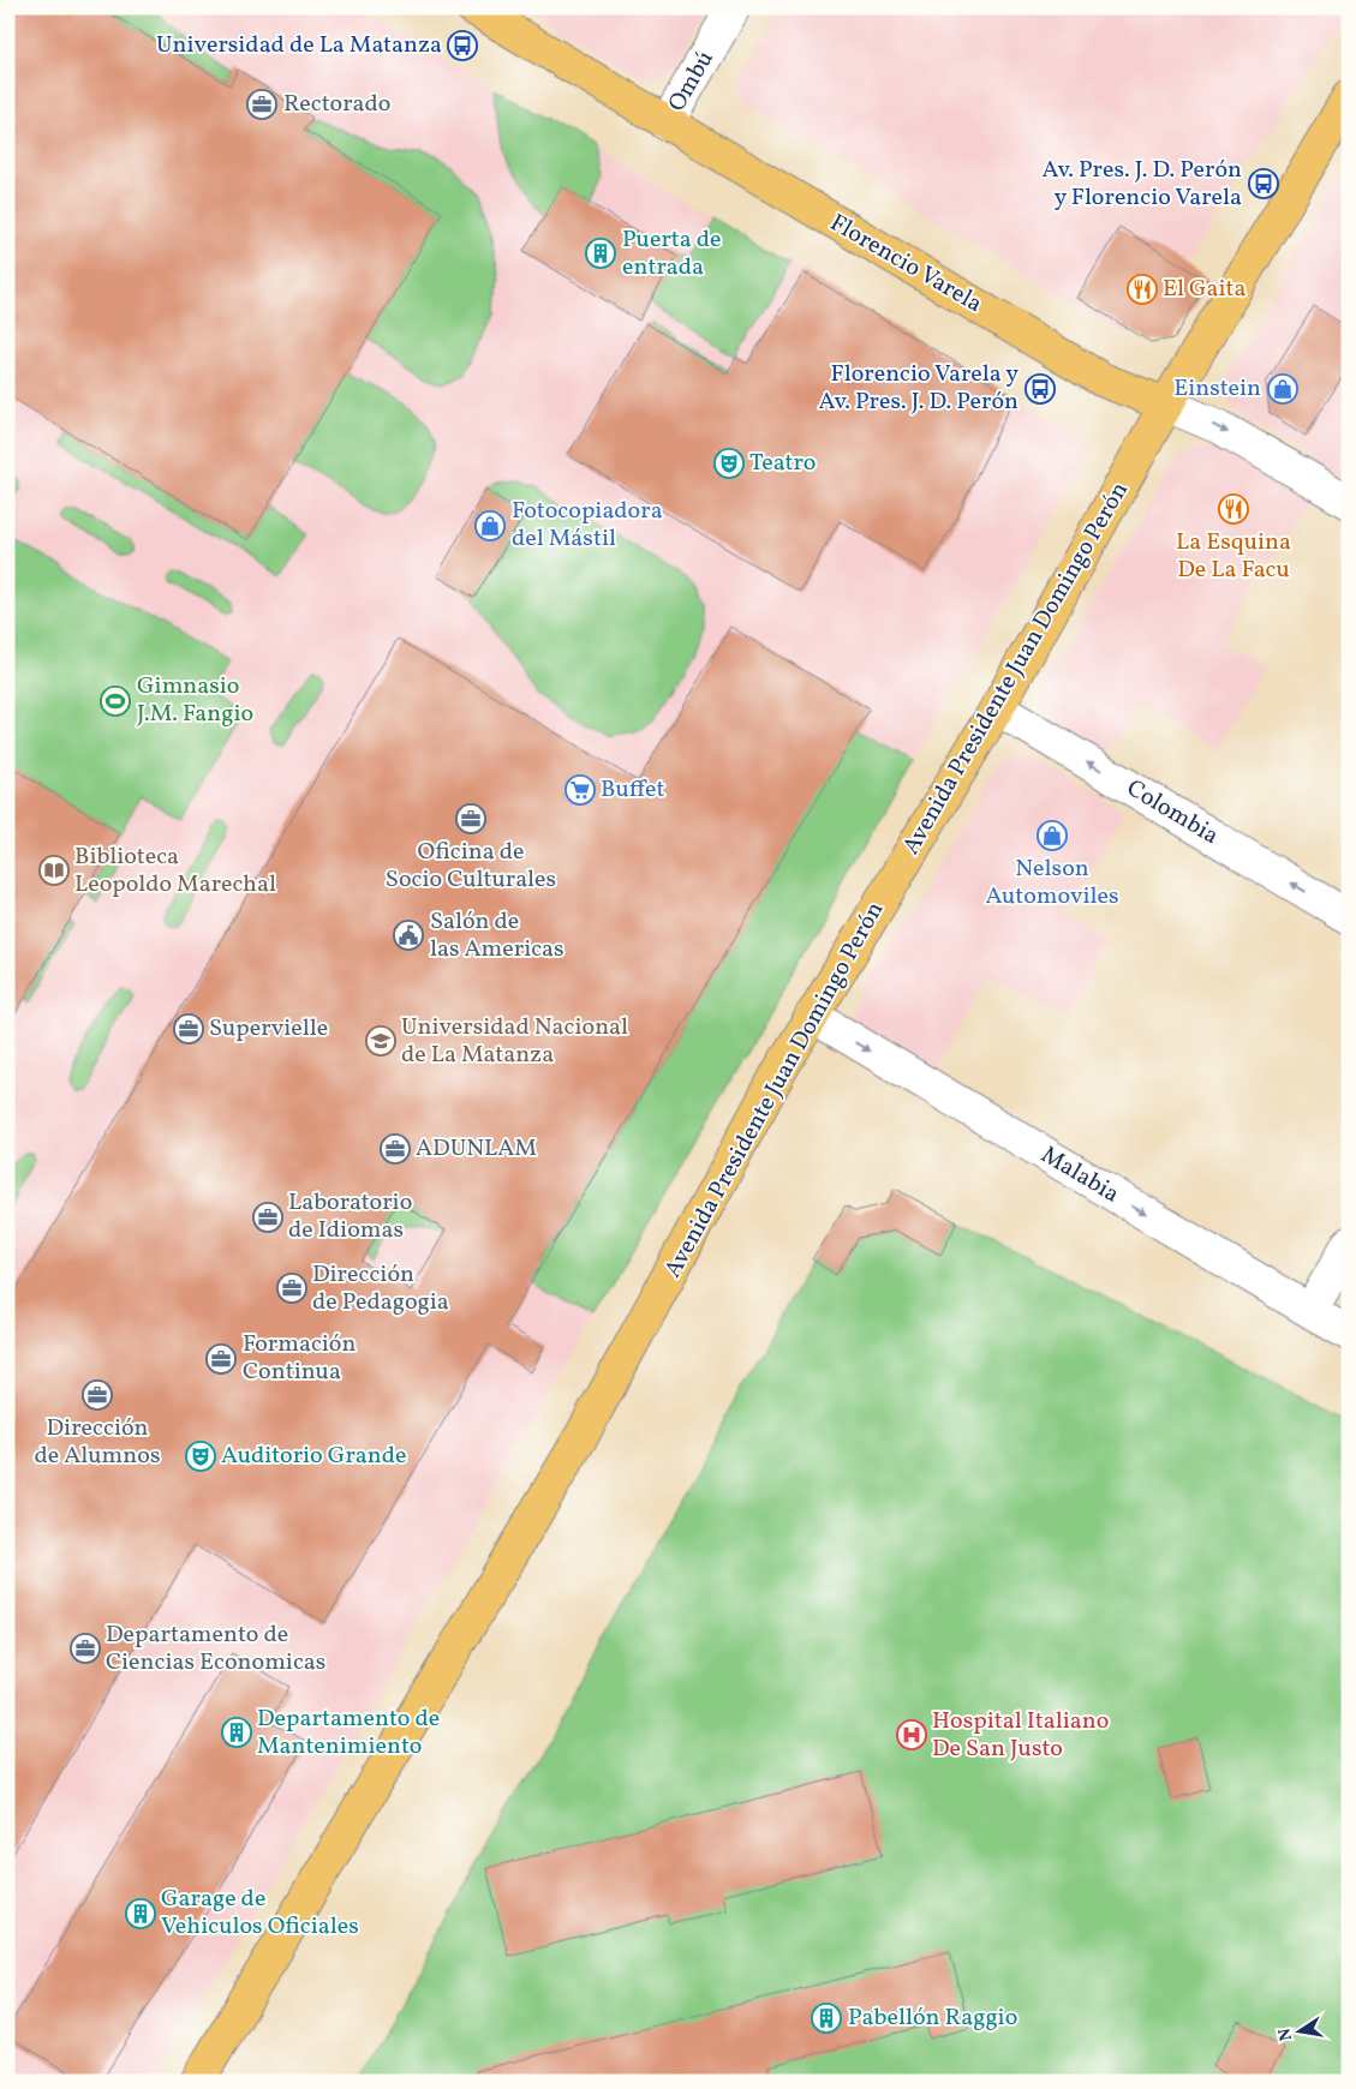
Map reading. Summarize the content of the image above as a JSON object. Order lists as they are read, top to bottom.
{
  "streets": {
    "main road": ["Florencio Varela", "Avenida Presidente Juan Domingo Perón"],
    "street": ["Ombú", "Colombia", "Malabia"]
  },
  "crossings": [
    ["Ombú", "Florencio Varela"],
    ["Florencio Varela", "Avenida Presidente Juan Domingo Perón"],
    ["Avenida Presidente Juan Domingo Perón", "Colombia"],
    ["Avenida Presidente Juan Domingo Perón", "Malabia"]
  ],
  "one_way": ["Colombia", "Malabia"],
  "places": {
    "bus stop": ["Universidad de La Matanza", "Av. Pres. J. D. Perón y Florencio Varela", "Florencio Varela y Av. Pres. J. D. Perón"],
    "office": [
      "Rectorado",
      "Oficina de Socio Culturales",
      "Supervielle",
      "ADUNLAM",
      "Laboratorio de Idiomas",
      "Dirección de Pedagogia",
      "Formación Continua",
      "Dirección de Alumnos",
      "Departamento de Ciencias Economicas"
    ],
    "building": [
      "Puerta de entrada",
      "Departamento de Mantenimiento",
      "Garage de Vehiculos Oficiales",
      "Pabellón Raggio"
    ],
    "restaurant": ["El Gaita", "La Esquina De La Facu"],
    "shop": ["Einstein", "Fotocopiadora del Mástil", "Nelson Automoviles"],
    "theatre": ["Teatro", "Auditorio Grande"],
    "sports": ["Gimnasio J.M. Fangio"],
    "supermarket": ["Buffet"],
    "library": ["Biblioteca Leopoldo Marechal"],
    "public building": ["Salón de las Americas"],
    "school or university": ["Universidad Nacional de La Matanza"],
    "hospital": ["Hospital Italiano De San Justo"]
  },
  "north": "left"
}
